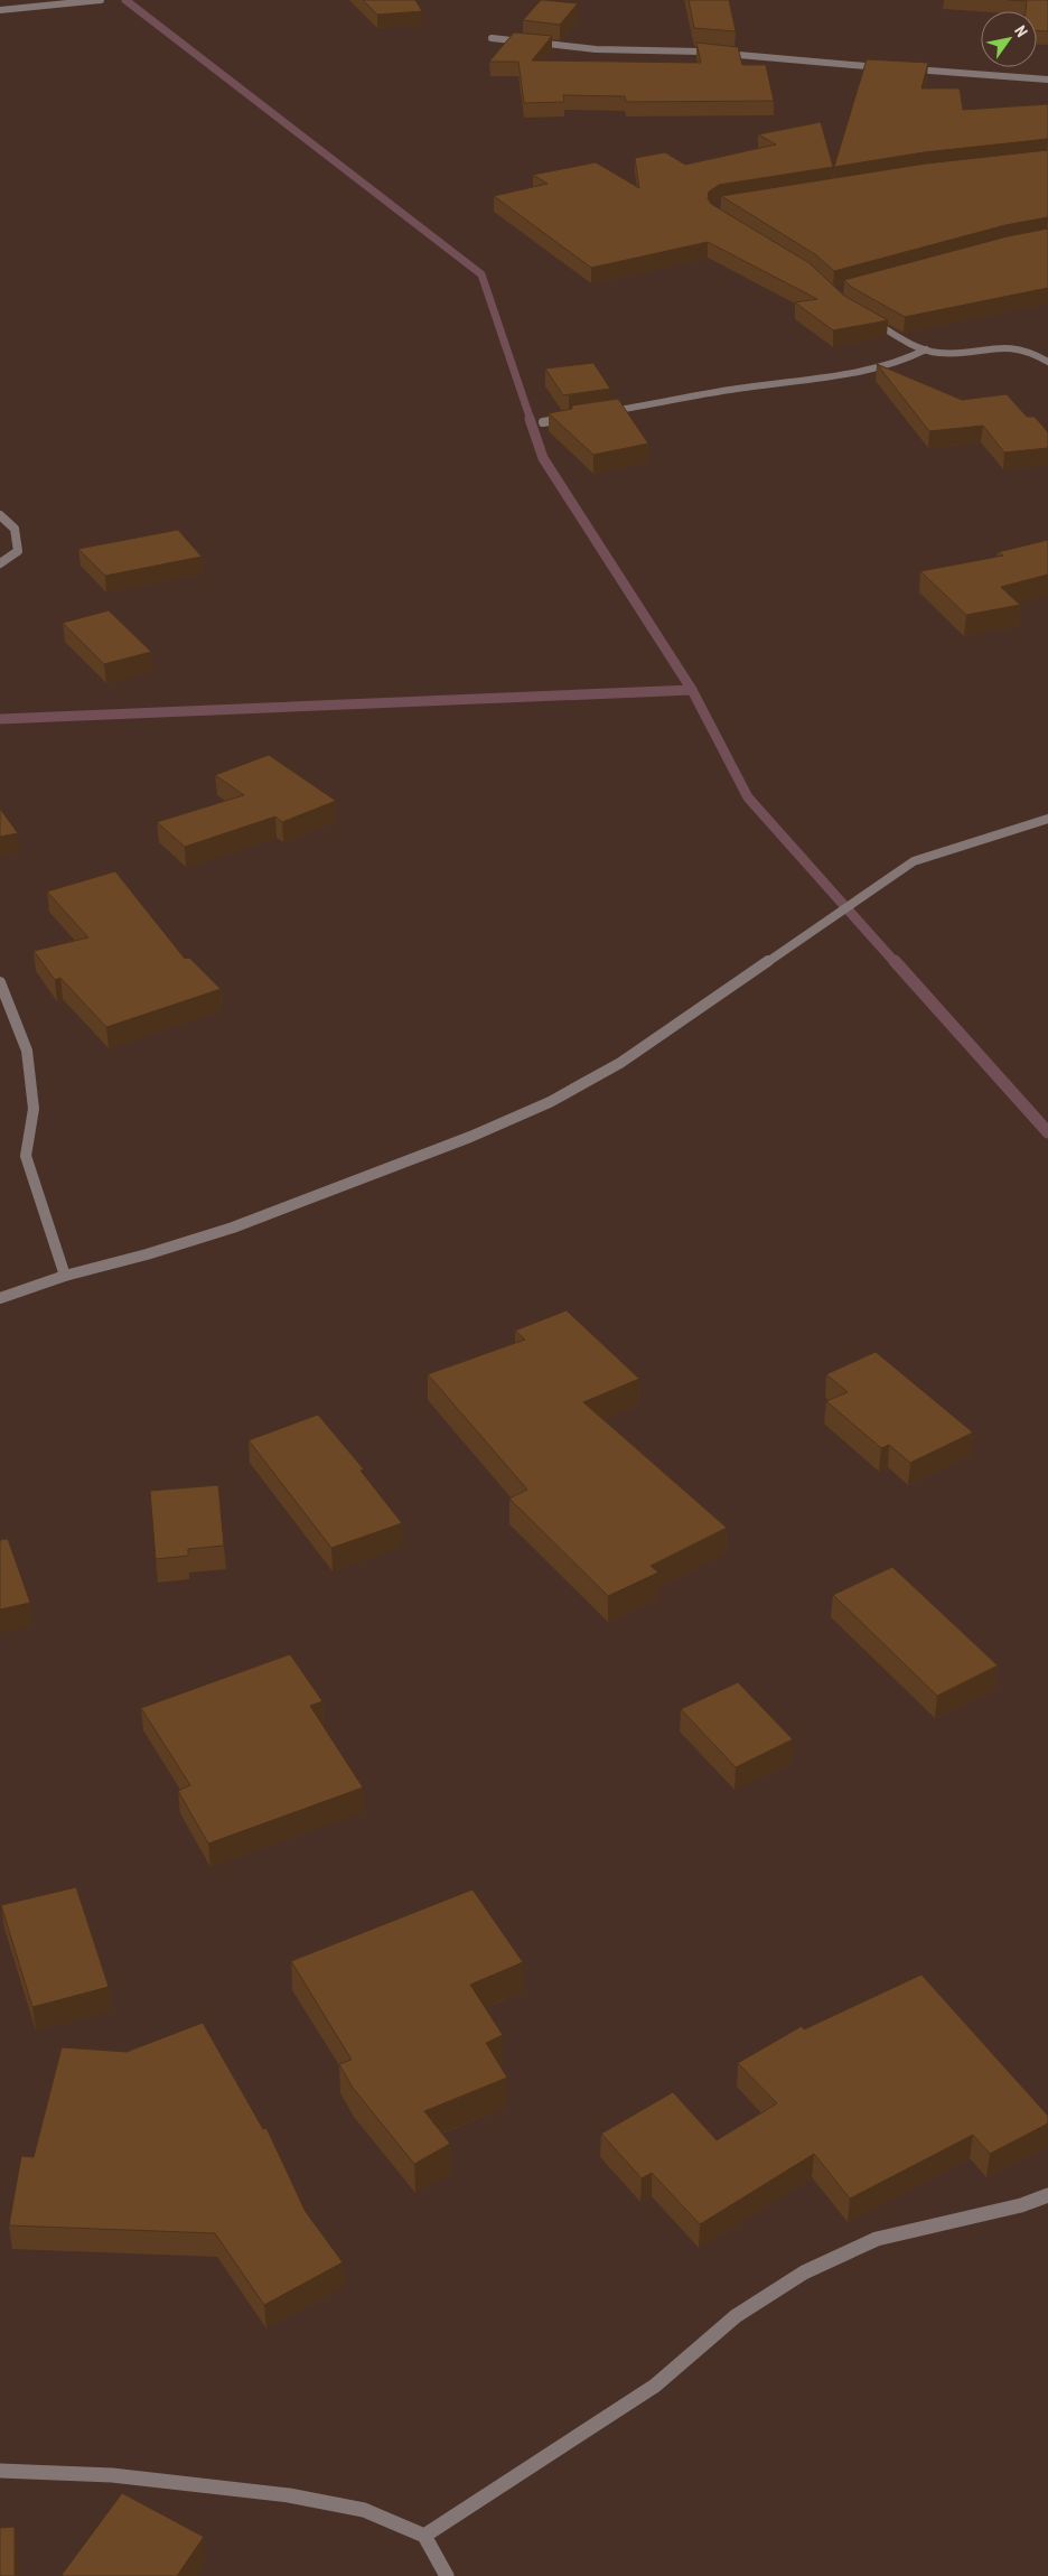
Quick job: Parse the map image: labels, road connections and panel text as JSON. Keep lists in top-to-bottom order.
{
  "north": "top right"
}
